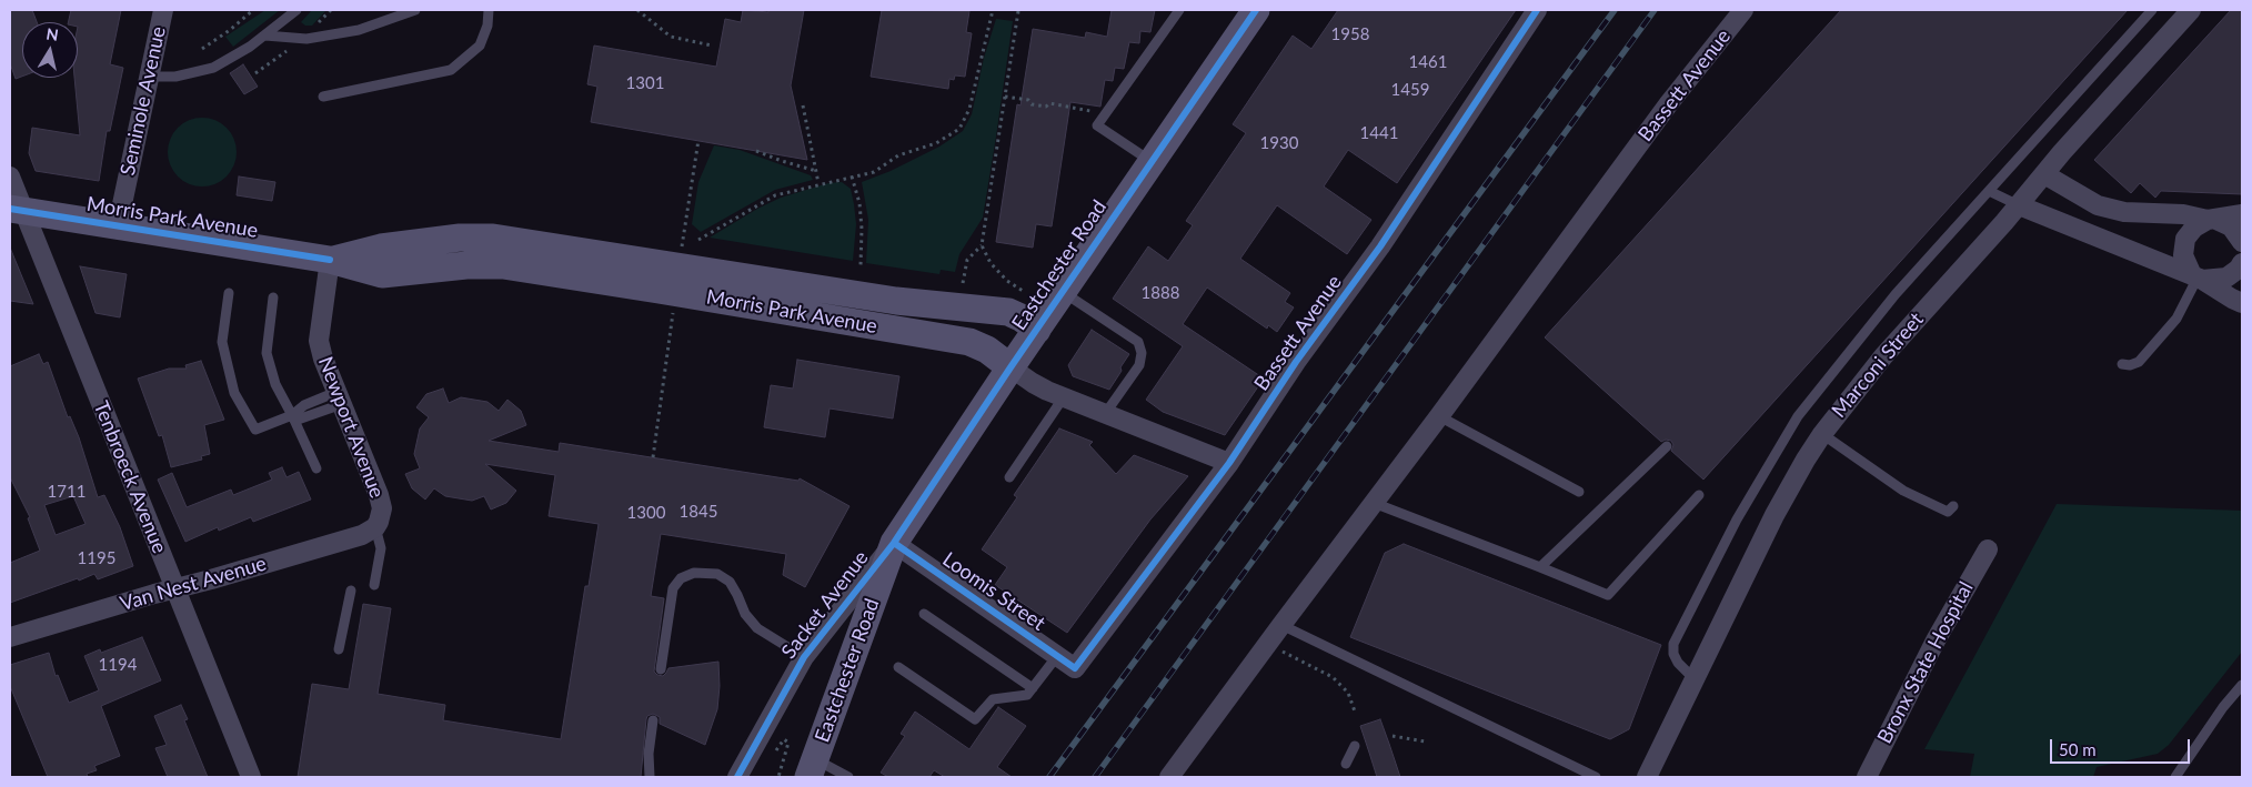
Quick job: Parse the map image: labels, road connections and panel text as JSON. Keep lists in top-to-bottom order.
{
  "streets": {
    "main road": ["Morris Park Avenue", "Eastchester Road"],
    "street": [
      "Bassett Avenue",
      "Seminole Avenue",
      "Marconi Street",
      "Newport Avenue",
      "Tenbroeck Avenue",
      "Van Nest Avenue",
      "Loomis Street",
      "Sacket Avenue",
      "Bronx State Hospital"
    ]
  },
  "crossings": [
    ["Bassett Avenue", "Morris Park Avenue"],
    ["Bassett Avenue", "Loomis Street"],
    ["Seminole Avenue", "Morris Park Avenue"],
    ["Morris Park Avenue", "Eastchester Road"],
    ["Morris Park Avenue", "Newport Avenue"],
    ["Morris Park Avenue", "Tenbroeck Avenue"],
    ["Eastchester Road", "Loomis Street"],
    ["Eastchester Road", "Sacket Avenue"],
    ["Newport Avenue", "Van Nest Avenue"],
    ["Tenbroeck Avenue", "Van Nest Avenue"],
    ["Loomis Street", "Sacket Avenue"]
  ],
  "house_numbers": [
    "1958",
    "1461",
    "1301",
    "1459",
    "1441",
    "1930",
    "1888",
    "1711",
    "1845",
    "1300",
    "1195",
    "1194"
  ],
  "scale_bar": "50 m",
  "north": "top"
}
